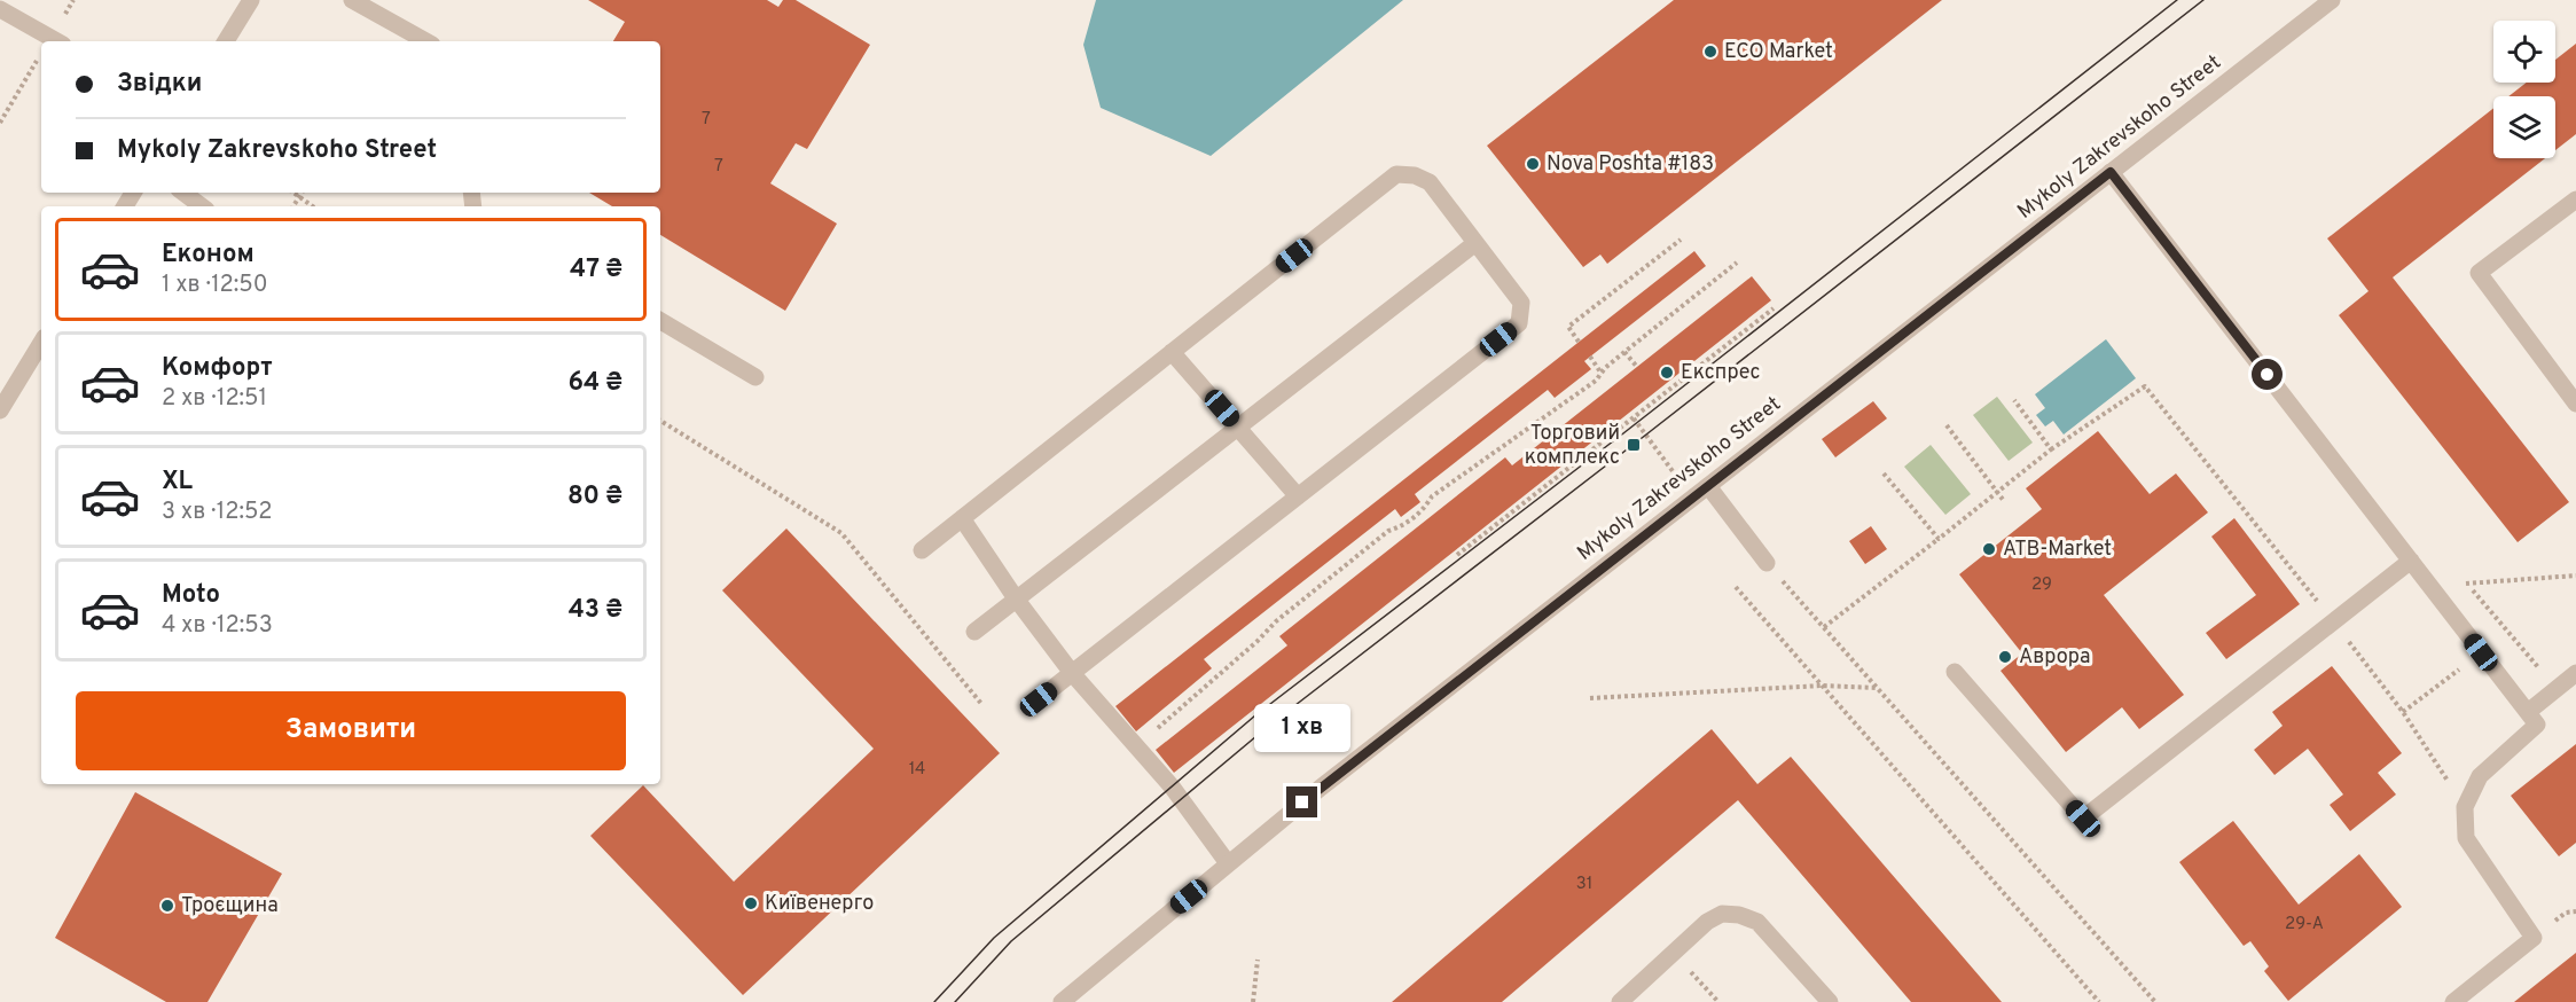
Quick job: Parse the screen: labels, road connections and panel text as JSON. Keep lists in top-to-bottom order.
{
  "streets": {
    "street": ["Mykoly Zakrevskoho Street"]
  },
  "places": {
    "other": [
      "ECO Market",
      "Nova Poshta #183",
      "Експрес",
      "ATB-Market",
      "Аврора",
      "Київенерго",
      "Троєщина"
    ],
    "transit": ["Торговий комплекс"]
  },
  "house_numbers": [
    "7",
    "7",
    "29",
    "14",
    "31",
    "29-А"
  ],
  "page": {
    "banner": ["Звідки", "Mykoly Zakrevskoho Street"],
    "list": [
      {
        "name": "Економ",
        "note": "1 хв · 12:50",
        "value": "47 ₴"
      },
      {
        "name": "Комфорт",
        "note": "2 хв · 12:51",
        "value": "64 ₴"
      },
      {
        "name": "XL",
        "note": "3 хв · 12:52",
        "value": "80 ₴"
      },
      {
        "name": "Moto",
        "note": "4 хв · 12:53",
        "value": "43 ₴"
      }
    ],
    "buttons": "Замовити",
    "bubble": "1 хв"
  }
}
